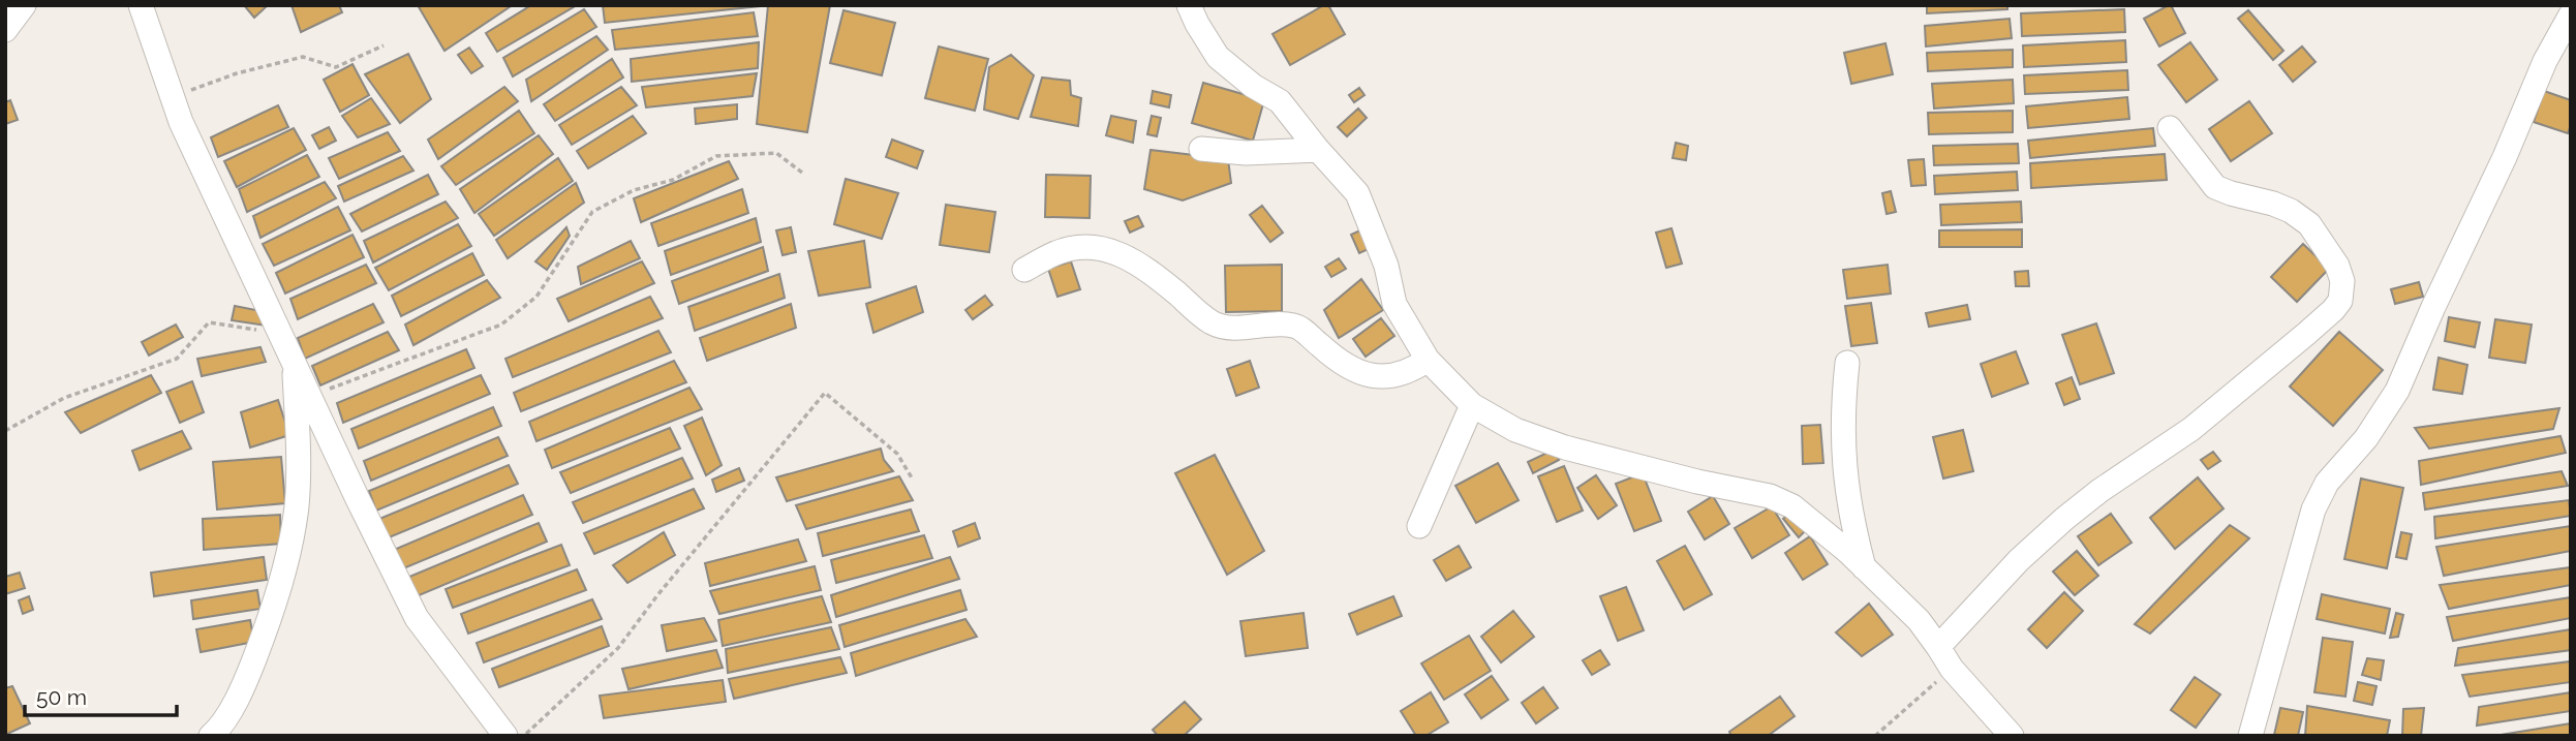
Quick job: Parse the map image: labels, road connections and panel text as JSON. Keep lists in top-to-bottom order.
{
  "scale_bar": "50 m"
}
